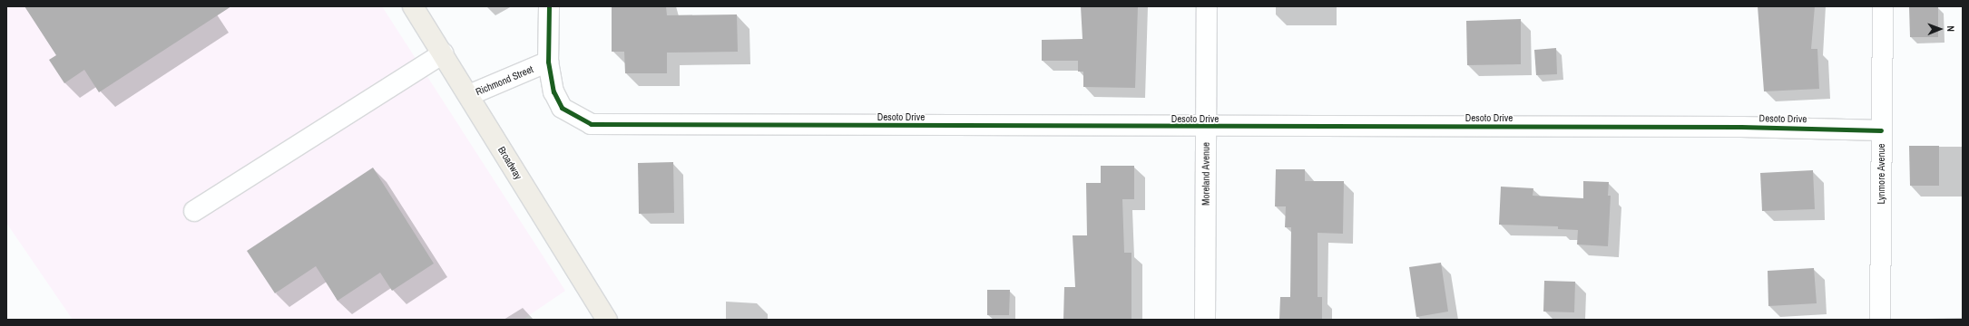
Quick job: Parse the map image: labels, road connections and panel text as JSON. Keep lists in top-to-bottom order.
{
  "streets": {
    "main road": ["Broadway"],
    "street": [
      "Richmond Street",
      "Desoto Drive",
      "Moreland Avenue",
      "Lynmore Avenue"
    ]
  },
  "crossings": [
    ["Richmond Street", "Desoto Drive"],
    ["Richmond Street", "Broadway"],
    ["Desoto Drive", "Moreland Avenue"],
    ["Desoto Drive", "Lynmore Avenue"]
  ],
  "north": "right"
}
